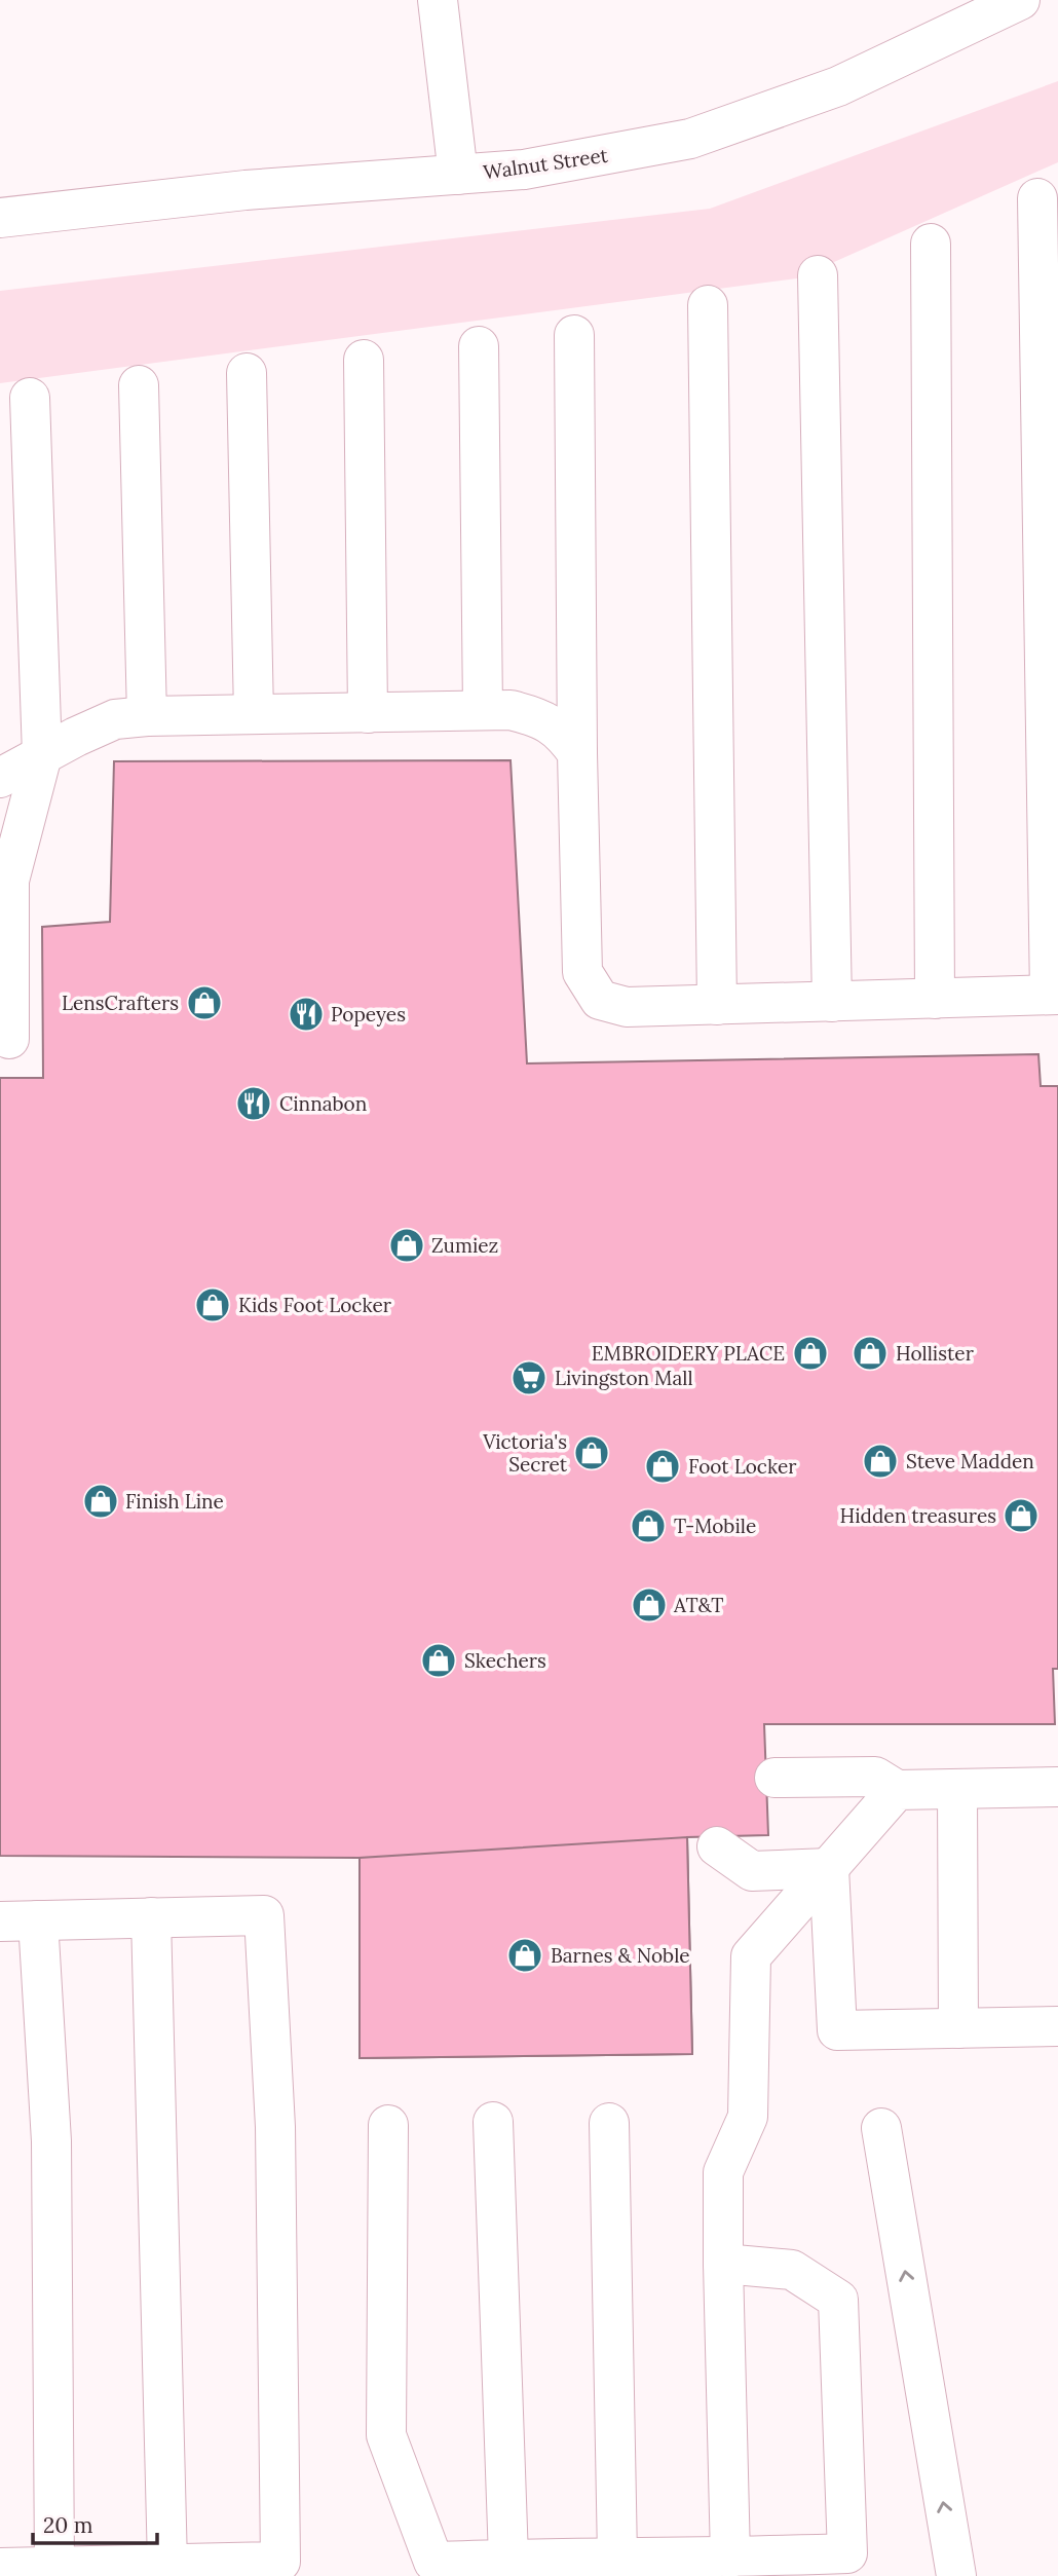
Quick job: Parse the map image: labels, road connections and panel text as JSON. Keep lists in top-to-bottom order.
{
  "streets": {
    "street": ["Walnut Street"]
  },
  "places": {
    "shop": [
      "LensCrafters",
      "Zumiez",
      "Kids Foot Locker",
      "EMBROIDERY PLACE",
      "Hollister",
      "Victoria's Secret",
      "Steve Madden",
      "Foot Locker",
      "Finish Line",
      "Hidden treasures",
      "T-Mobile",
      "AT&T",
      "Skechers",
      "Barnes & Noble"
    ],
    "restaurant": ["Popeyes", "Cinnabon"],
    "supermarket": ["Livingston Mall"]
  },
  "scale_bar": "20 m"
}
